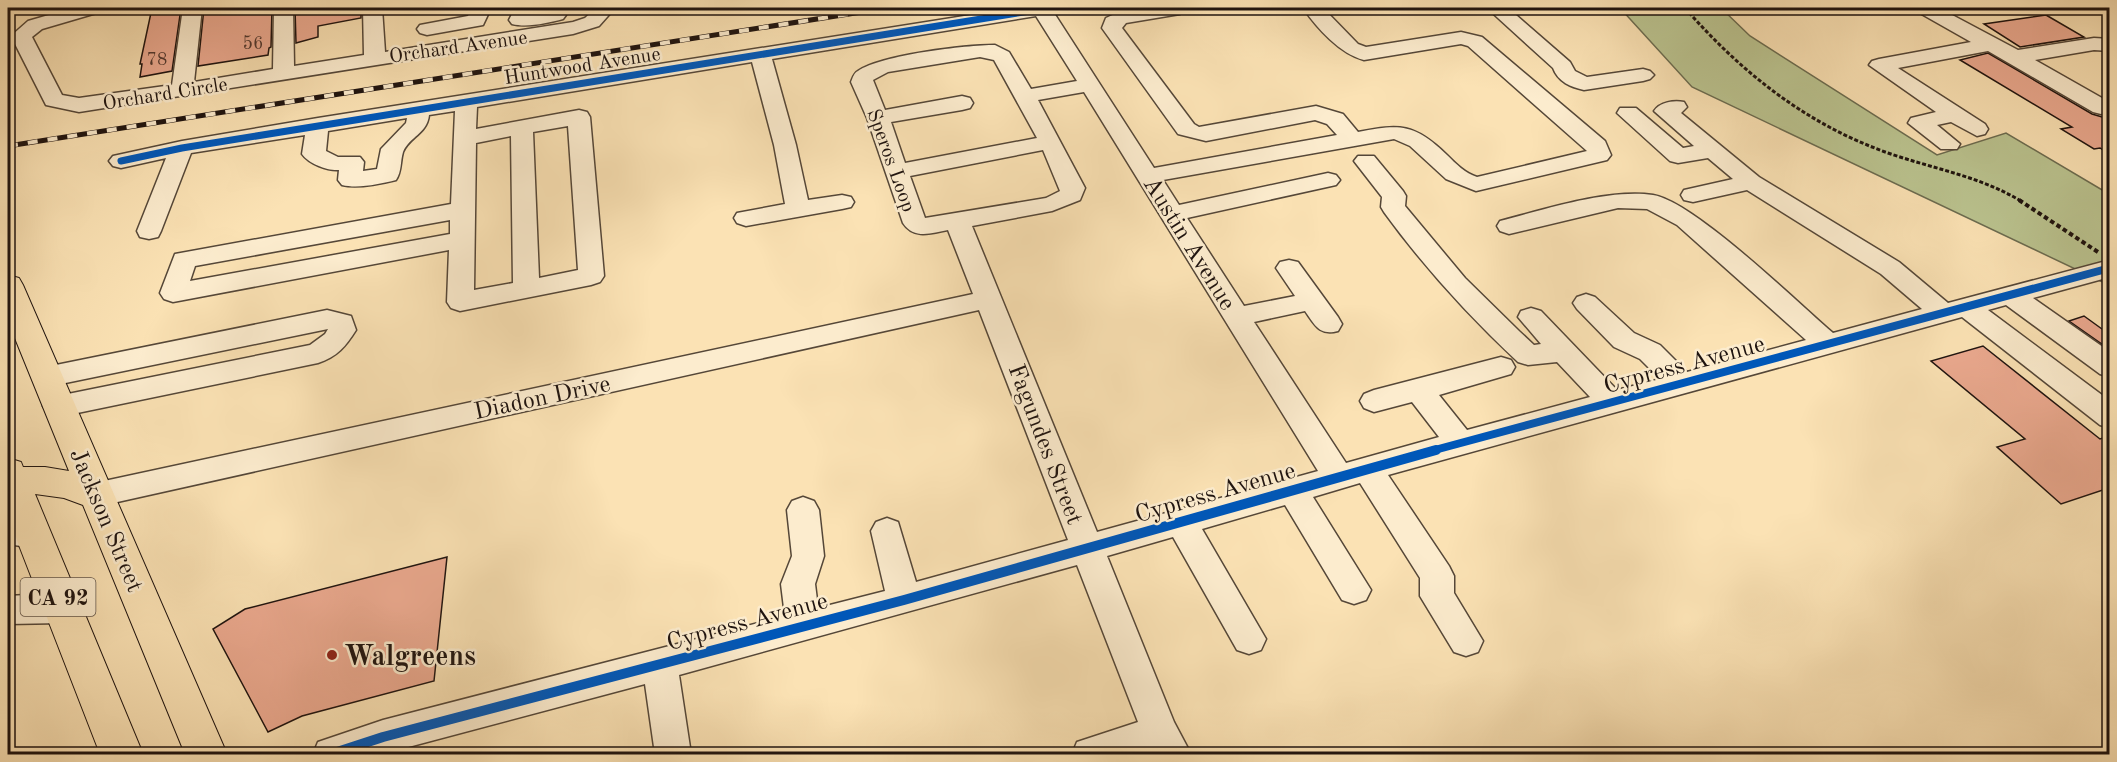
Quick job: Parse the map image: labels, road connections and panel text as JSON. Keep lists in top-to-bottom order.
{
  "streets": {
    "main road": ["Jackson Street", "CA 92"],
    "street": [
      "Orchard Avenue",
      "Huntwood Avenue",
      "Orchard Circle",
      "Speros Loop",
      "Austin Avenue",
      "Cypress Avenue",
      "Diadon Drive",
      "Fagundes Street"
    ]
  },
  "crossings": [
    ["Orchard Avenue", "Orchard Circle"],
    ["Huntwood Avenue", "Austin Avenue"],
    ["Speros Loop", "Fagundes Street"],
    ["Austin Avenue", "Cypress Avenue"],
    ["Cypress Avenue", "Fagundes Street"],
    ["Diadon Drive", "Fagundes Street"],
    ["Diadon Drive", "Jackson Street"]
  ],
  "places": ["Walgreens"],
  "house_numbers": ["56", "78"]
}
